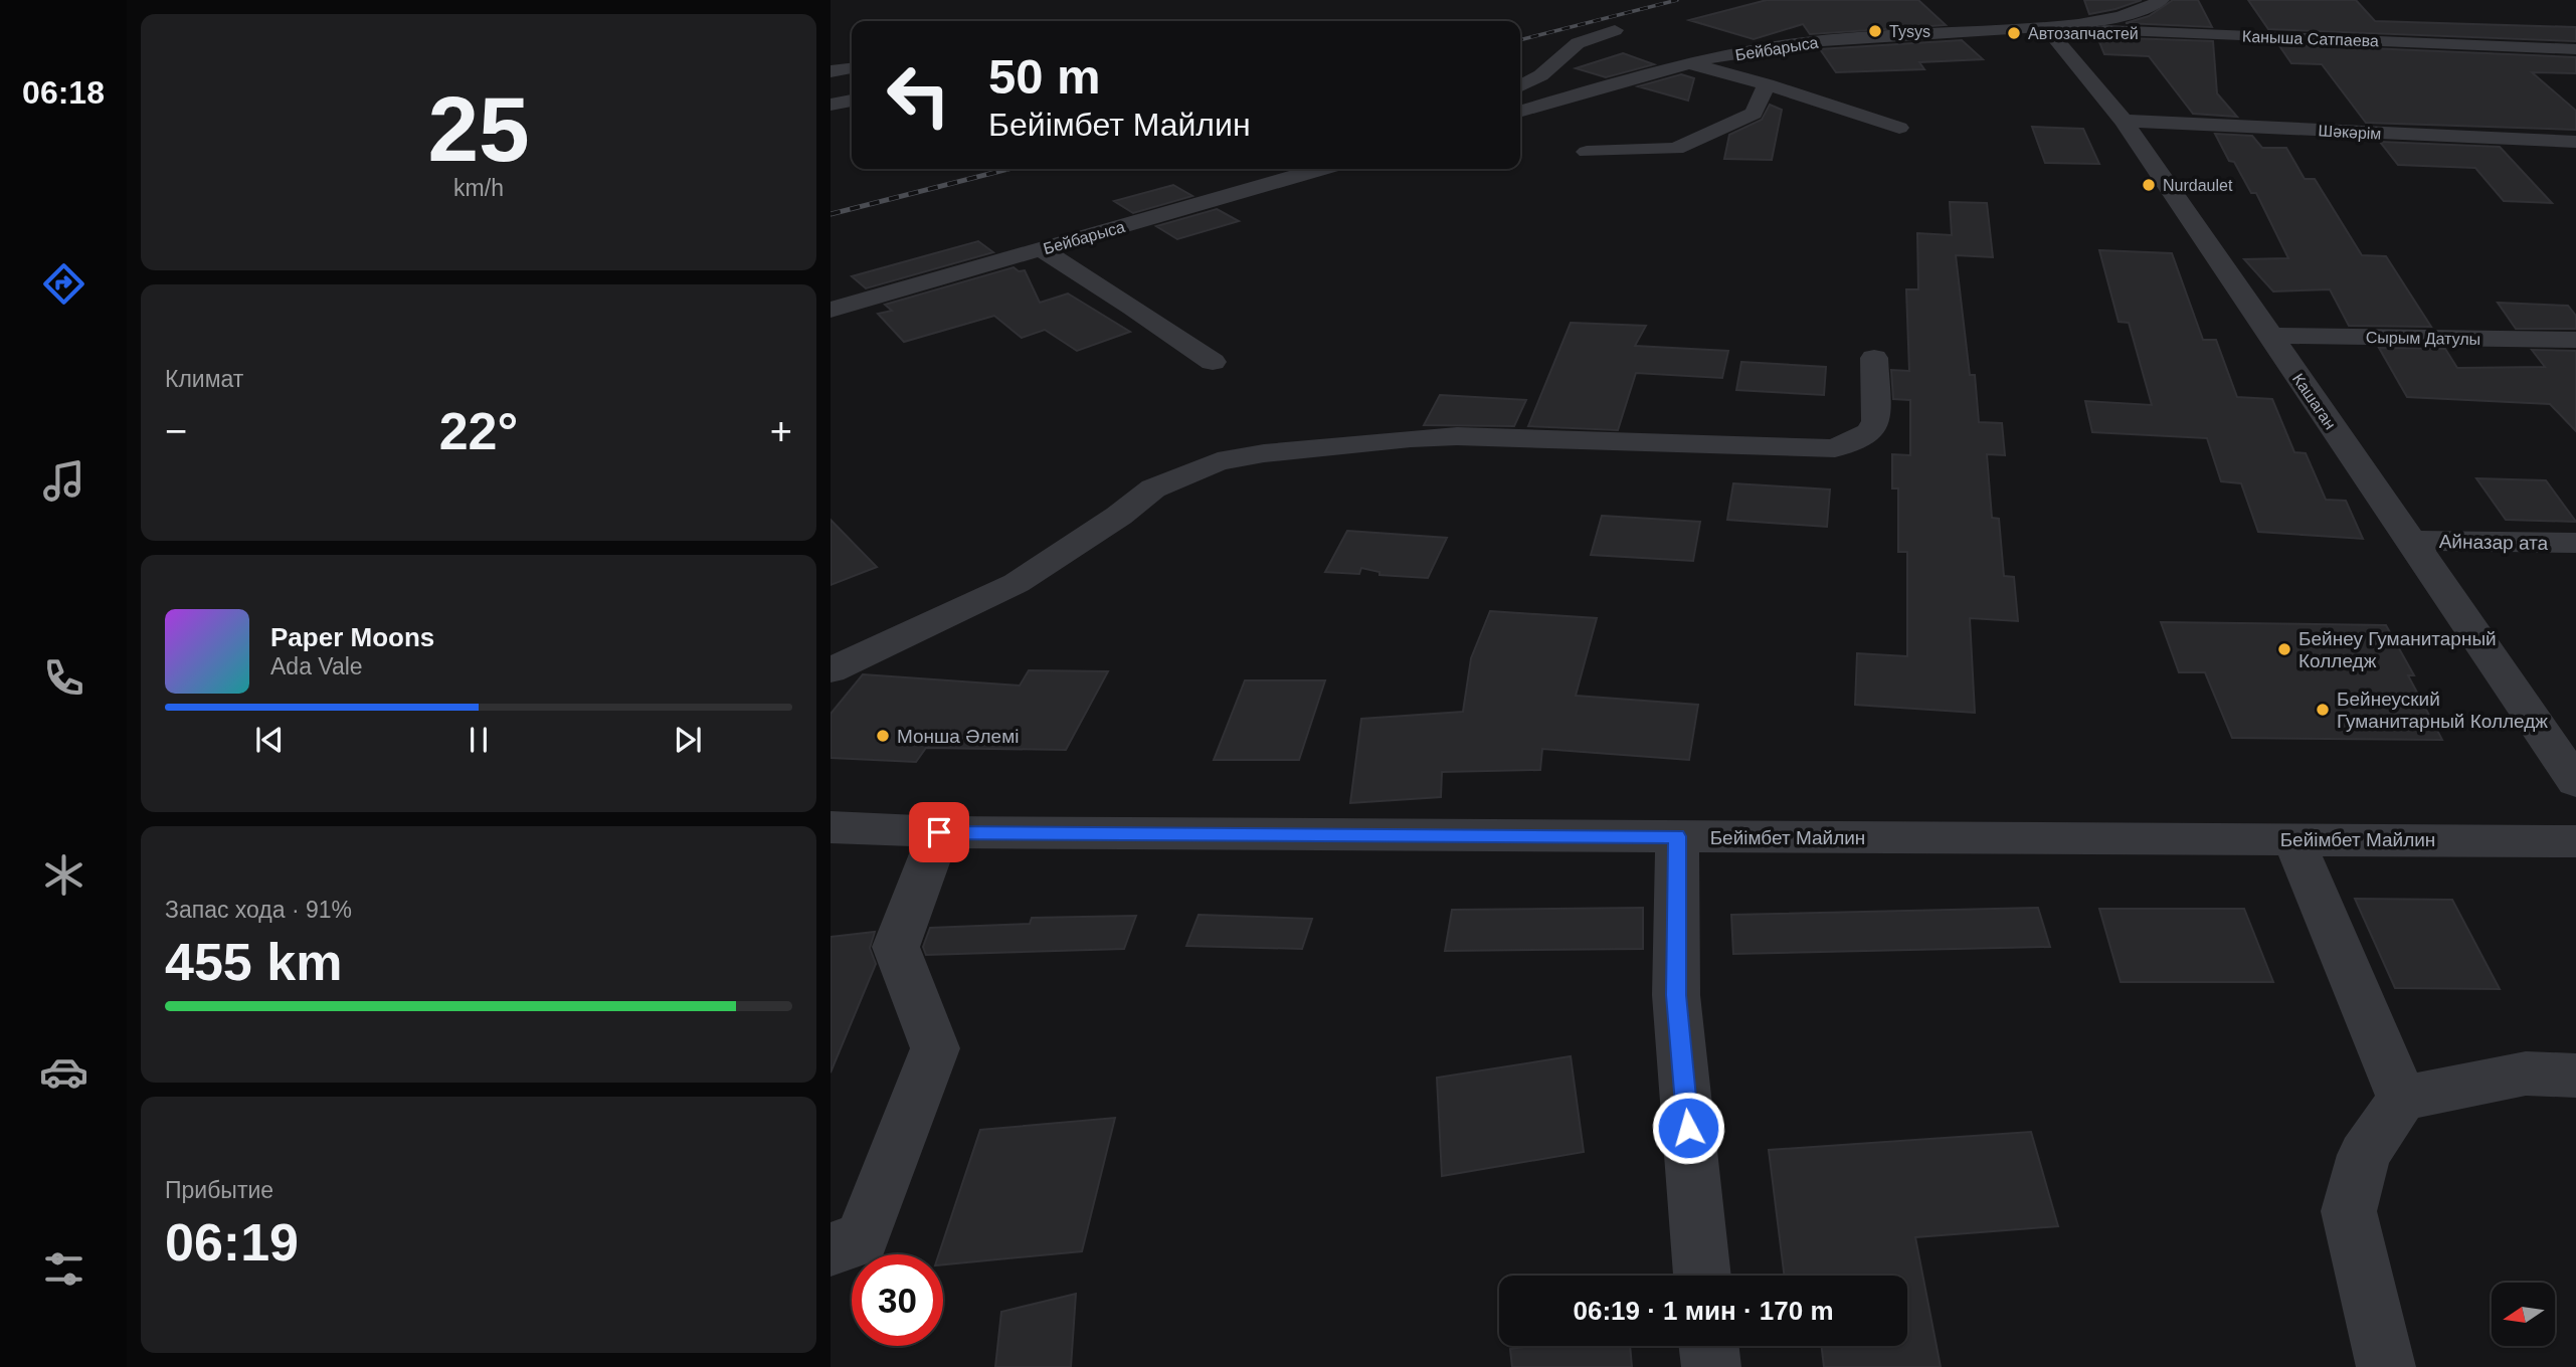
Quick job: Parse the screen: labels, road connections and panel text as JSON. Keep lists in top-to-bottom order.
{
  "streets": {
    "street": [
      "Каныша Сатпаева",
      "Бейбарыса",
      "Шәкәрім",
      "Сырым Датулы",
      "Кашаган",
      "Айназар ата",
      "Бейімбет Майлин"
    ]
  },
  "crossings": [
    ["Каныша Сатпаева", "Бейбарыса"],
    ["Каныша Сатпаева", "Кашаган"],
    ["Бейбарыса", "Кашаган"],
    ["Шәкәрім", "Кашаган"],
    ["Сырым Датулы", "Кашаган"],
    ["Кашаган", "Айназар ата"]
  ],
  "places": [
    "Tysys",
    "Автозапчастей",
    "Nurdaulet",
    "Бейнеу Гуманитарный Колледж",
    "Бейнеуский Гуманитарный Колледж",
    "Монша Әлемі"
  ],
  "north": "left",
  "page": {
    "tabs": "06:18",
    "tile": [
      ["25", "km/h"],
      "Климат",
      ["Запас хода · 91%", "455 km"],
      ["Прибытие", "06:19"]
    ],
    "turn": ["50 m", "Бейімбет Майлин"],
    "heat": ["−", "22°", "+"],
    "song": ["Paper Moons", "Ada Vale"],
    "limit": "30",
    "trip": "06:19 · 1 мин · 170 m"
  }
}
